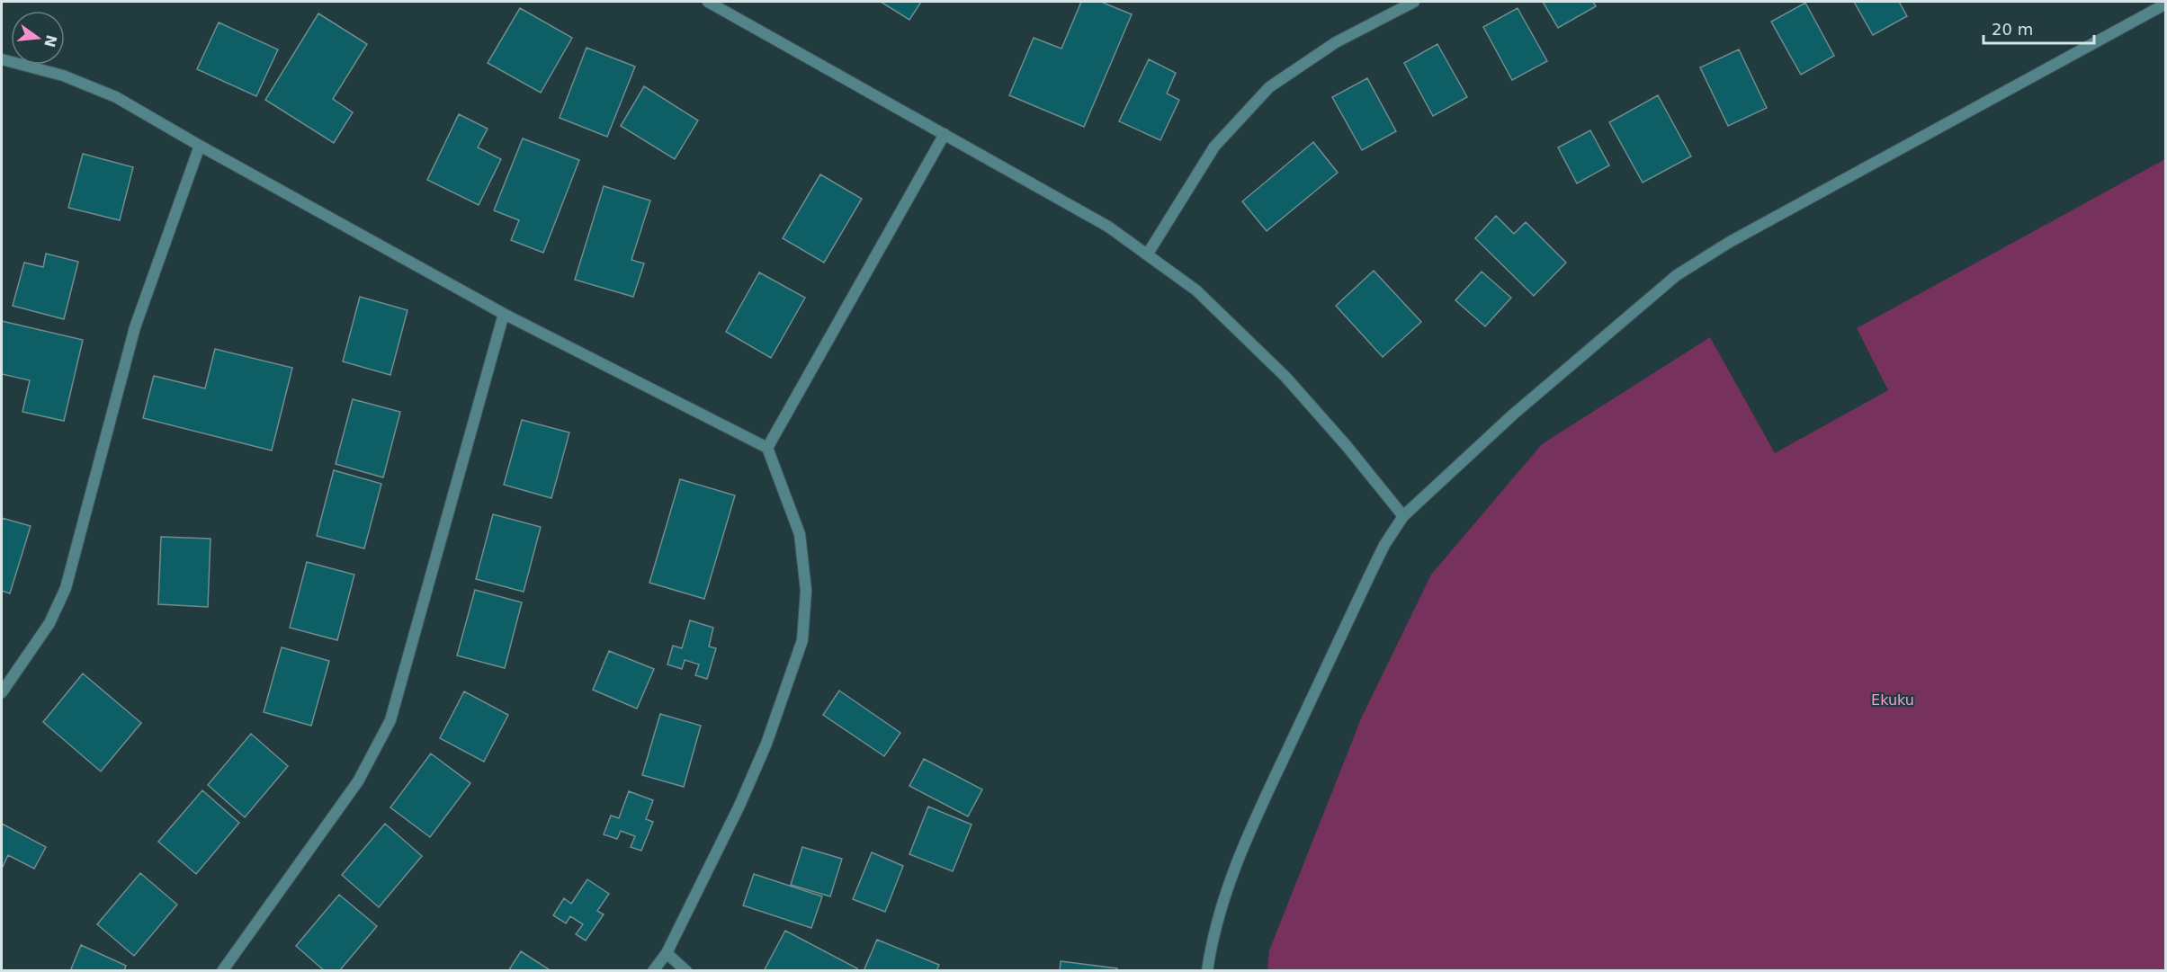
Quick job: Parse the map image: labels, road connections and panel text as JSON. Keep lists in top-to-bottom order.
{
  "parks": ["Ekuku"],
  "scale_bar": "20 m",
  "north": "right"
}
